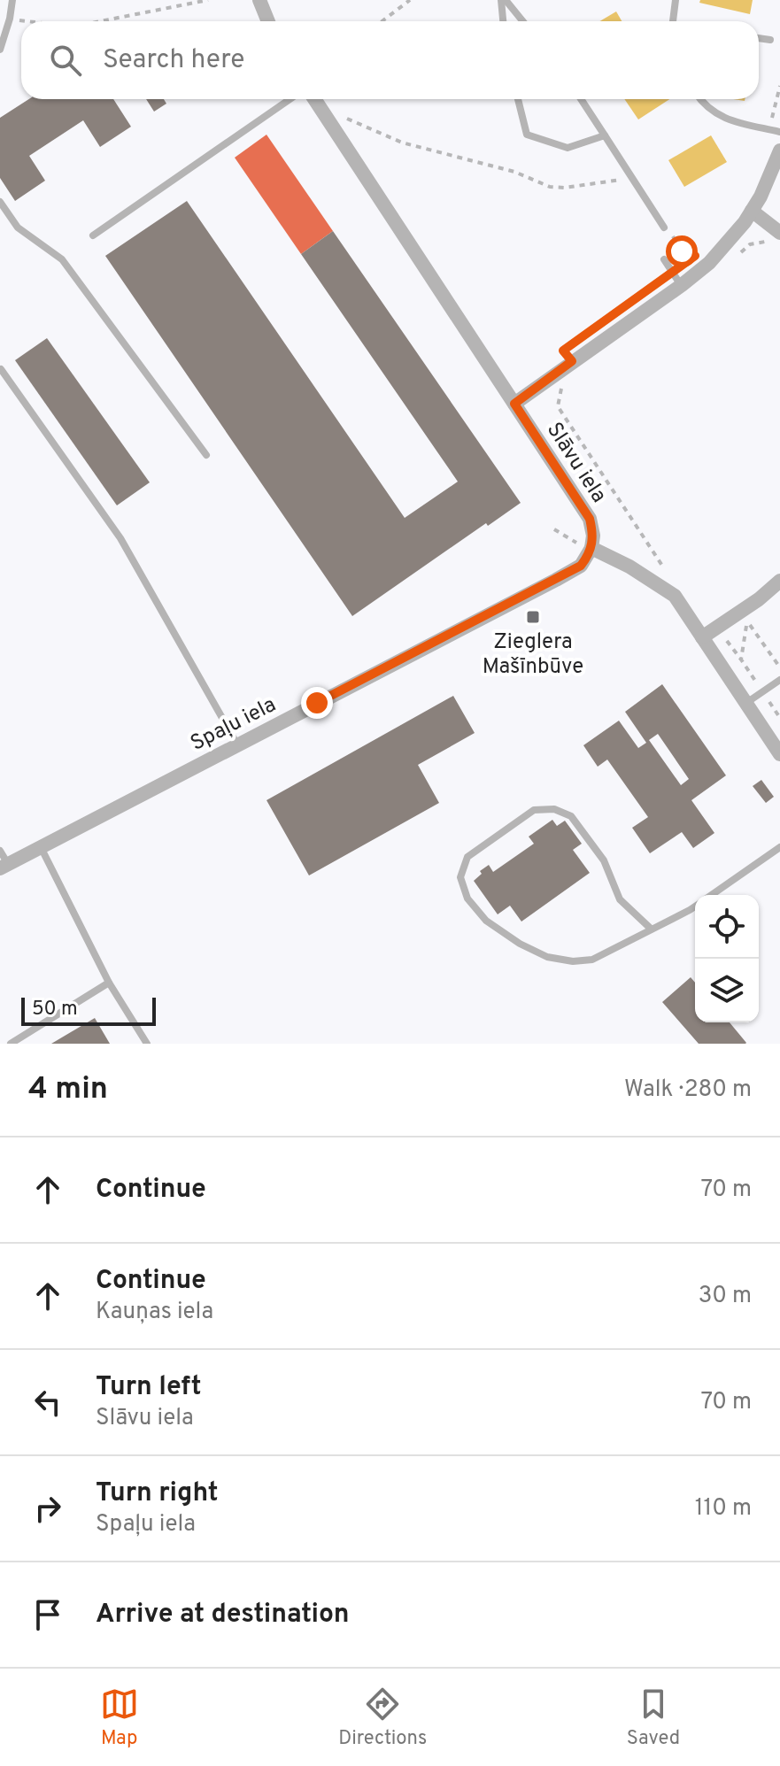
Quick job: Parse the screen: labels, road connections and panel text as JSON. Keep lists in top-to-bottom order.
{
  "streets": {
    "street": ["Slāvu iela", "Spaļu iela"]
  },
  "crossings": [
    ["Slāvu iela", "Spaļu iela"]
  ],
  "places": {
    "transit": ["Zieglera Mašīnbūve"]
  },
  "scale_bar": "50 m",
  "page": {
    "search": "Search here",
    "scale": "50 m",
    "heading": ["4 min", "Walk · 280 m"],
    "list": [
      ["Continue", "70 m"],
      ["Continue", "Kauņas iela", "30 m"],
      ["Turn left", "Slāvu iela", "70 m"],
      ["Turn right", "Spaļu iela", "110 m"],
      "Arrive at destination"
    ],
    "nav": ["Map", "Directions", "Saved"]
  }
}
